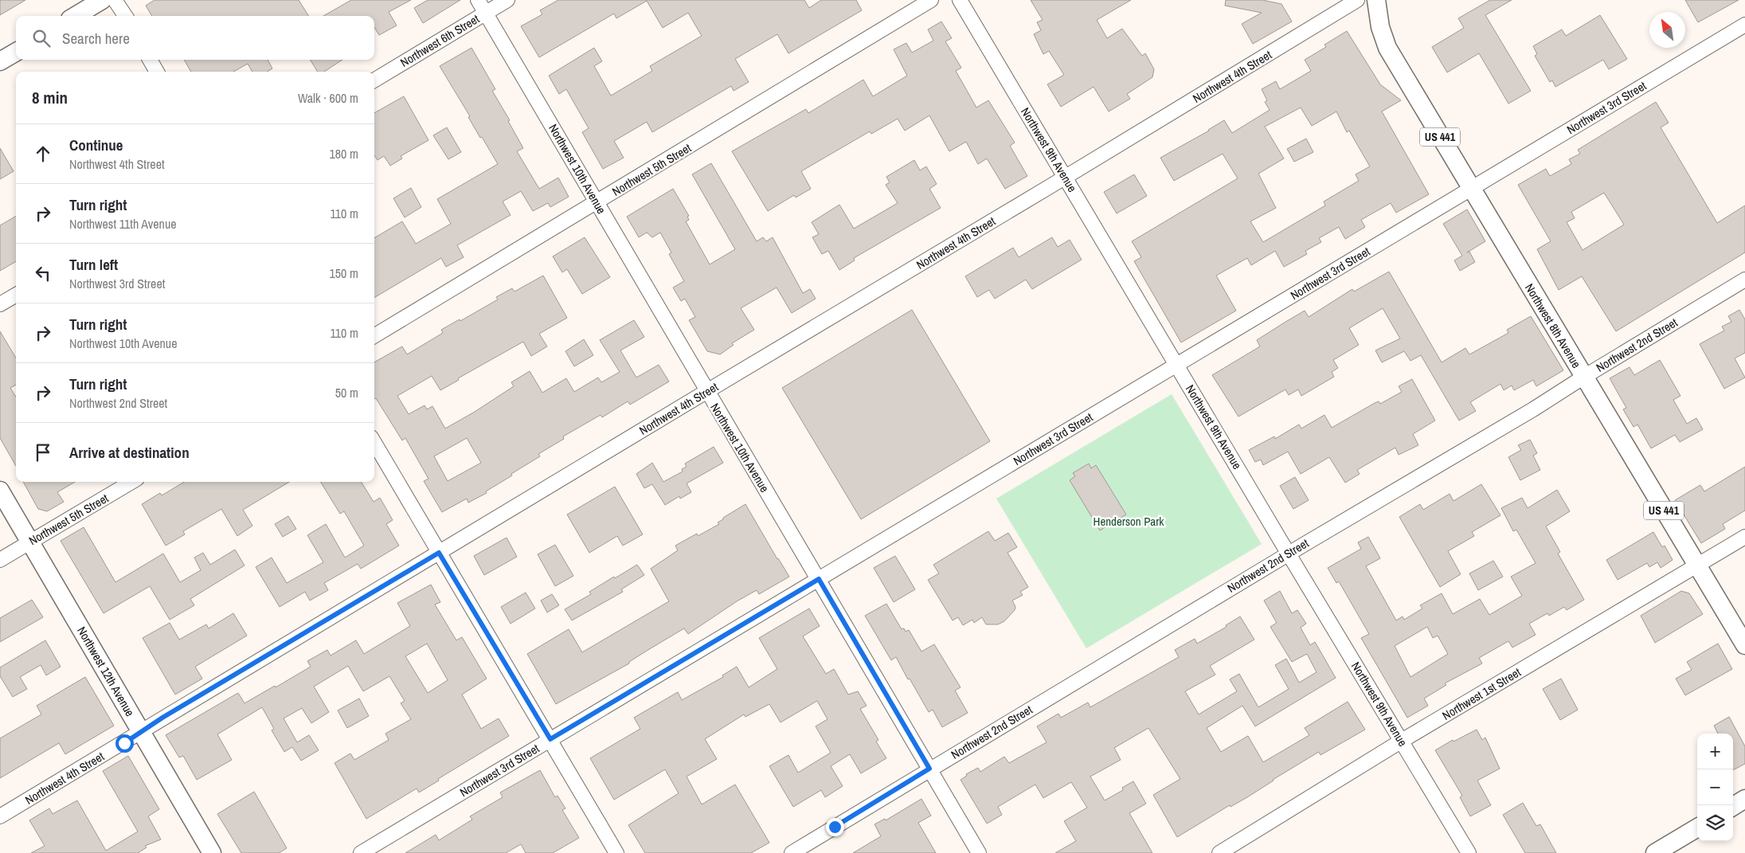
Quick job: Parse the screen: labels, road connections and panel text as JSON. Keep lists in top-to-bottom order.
{
  "streets": {
    "main road": ["US 441", "Northwest 8th Avenue", "Northwest 12th Avenue"],
    "street": [
      "Northwest 6th Street",
      "Northwest 4th Street",
      "Northwest 3rd Street",
      "Northwest 9th Avenue",
      "Northwest 10th Avenue",
      "Northwest 5th Street",
      "Northwest 2nd Street",
      "Northwest 1st Street"
    ]
  },
  "crossings": [
    ["Northwest 6th Street", "Northwest 10th Avenue"],
    ["Northwest 4th Street", "Northwest 9th Avenue"],
    ["Northwest 4th Street", "Northwest 10th Avenue"],
    ["Northwest 4th Street", "Northwest 12th Avenue"],
    ["Northwest 3rd Street", "Northwest 9th Avenue"],
    ["Northwest 3rd Street", "Northwest 10th Avenue"],
    ["Northwest 3rd Street", "Northwest 8th Avenue"],
    ["Northwest 9th Avenue", "Northwest 2nd Street"],
    ["Northwest 9th Avenue", "Northwest 1st Street"],
    ["Northwest 10th Avenue", "Northwest 5th Street"],
    ["Northwest 10th Avenue", "Northwest 2nd Street"],
    ["Northwest 5th Street", "Northwest 12th Avenue"],
    ["Northwest 8th Avenue", "Northwest 2nd Street"],
    ["Northwest 8th Avenue", "Northwest 1st Street"]
  ],
  "parks": ["Henderson Park"],
  "north": "top left",
  "page": {
    "search": "Search here",
    "heading": ["8 min", "Walk · 600 m"],
    "list": [
      ["Continue", "Northwest 4th Street", "180 m"],
      ["Turn right", "Northwest 11th Avenue", "110 m"],
      ["Turn left", "Northwest 3rd Street", "150 m"],
      ["Turn right", "Northwest 10th Avenue", "110 m"],
      ["Turn right", "Northwest 2nd Street", "50 m"],
      "Arrive at destination"
    ],
    "map_buttons": ["+", "−"]
  }
}
